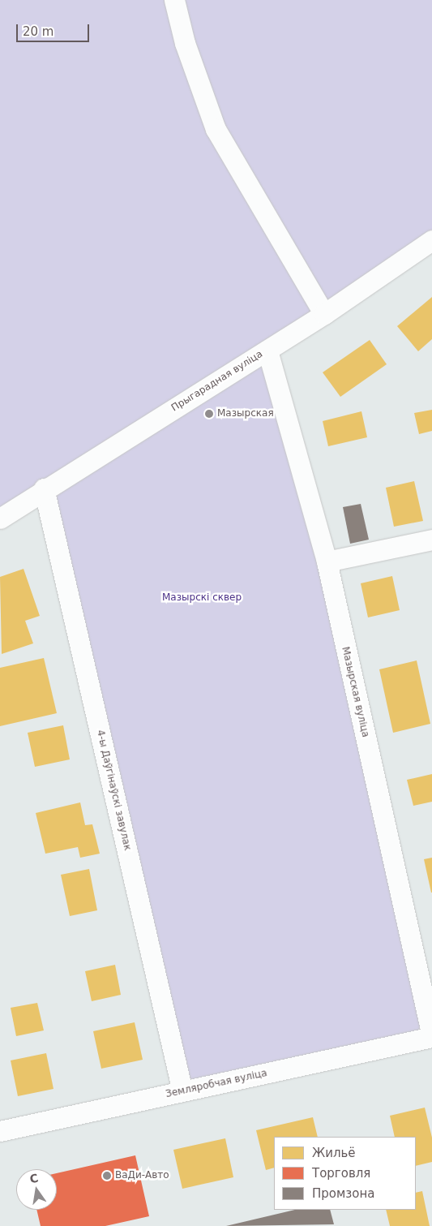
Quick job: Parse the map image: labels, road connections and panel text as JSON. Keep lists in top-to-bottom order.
{
  "streets": {
    "street": [
      "Прыгарадная вуліца",
      "Мазырская вуліца",
      "4-ы Даўгінаўскі завулак",
      "Земляробчая вуліца"
    ]
  },
  "crossings": [
    ["Прыгарадная вуліца", "Мазырская вуліца"],
    ["Прыгарадная вуліца", "4-ы Даўгінаўскі завулак"],
    ["Мазырская вуліца", "Земляробчая вуліца"],
    ["4-ы Даўгінаўскі завулак", "Земляробчая вуліца"]
  ],
  "parks": ["Мазырскі сквер"],
  "places": ["Мазырская", "ВаДи-Авто"],
  "legend": ["Жильё", "Торговля", "Промзона"],
  "scale_bar": "20 m",
  "north": "top"
}
